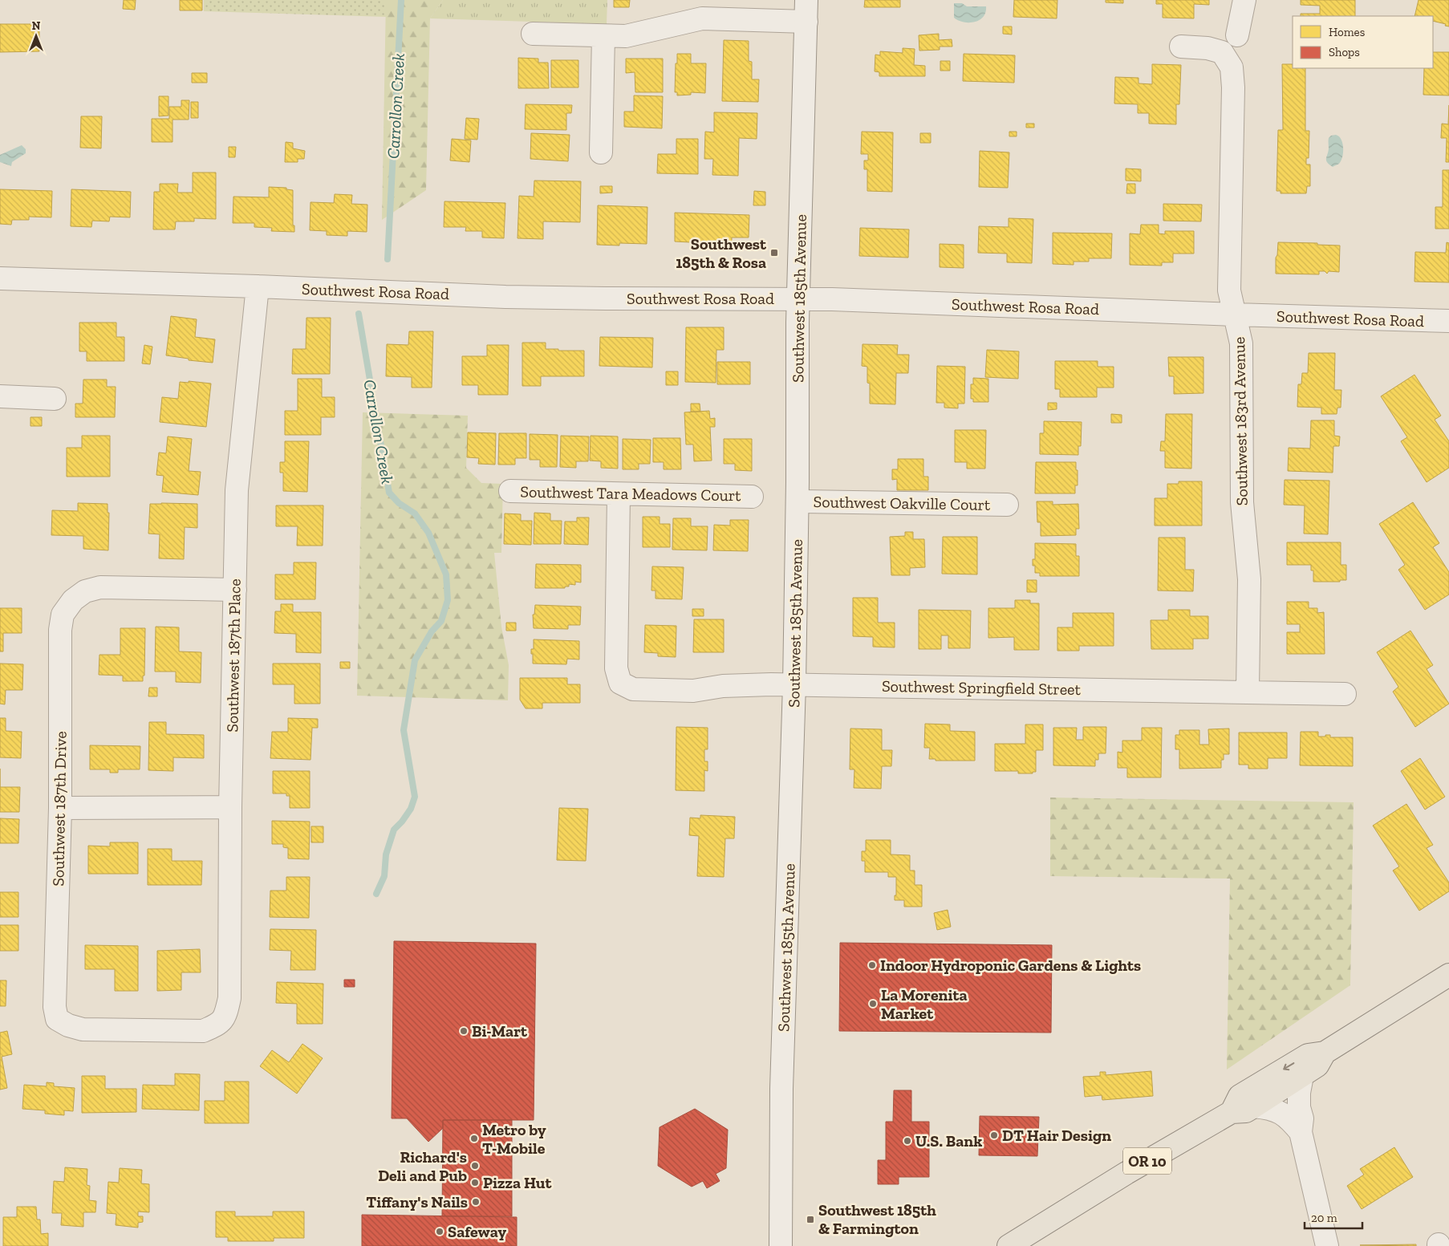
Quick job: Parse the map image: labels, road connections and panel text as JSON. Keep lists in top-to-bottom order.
{
  "streets": {
    "main road": ["OR 10"],
    "street": [
      "Southwest Rosa Road",
      "Southwest 185th Avenue",
      "Southwest 183rd Avenue",
      "Southwest Tara Meadows Court",
      "Southwest Oakville Court",
      "Southwest 187th Place",
      "Southwest Springfield Street",
      "Southwest 187th Drive"
    ]
  },
  "crossings": [
    ["Southwest Rosa Road", "Southwest 185th Avenue"],
    ["Southwest Rosa Road", "Southwest 183rd Avenue"],
    ["Southwest Rosa Road", "Southwest 187th Place"],
    ["Southwest 185th Avenue", "Southwest Oakville Court"],
    ["Southwest 185th Avenue", "Southwest Springfield Street"],
    ["Southwest 183rd Avenue", "Southwest Springfield Street"],
    ["Southwest Tara Meadows Court", "Southwest Springfield Street"],
    ["Southwest 187th Place", "Southwest 187th Drive"]
  ],
  "water": ["Carrollon Creek"],
  "places": {
    "transit": ["Southwest 185th & Rosa", "Southwest 185th & Farmington"],
    "other": [
      "Indoor Hydroponic Gardens & Lights",
      "La Morenita Market",
      "Bi-Mart",
      "DT Hair Design",
      "Metro by T-Mobile",
      "U.S. Bank",
      "Richard's Deli and Pub",
      "Pizza Hut",
      "Tiffany's Nails",
      "Safeway"
    ]
  },
  "legend": ["Homes", "Shops"],
  "scale_bar": "20 m",
  "north": "top"
}
